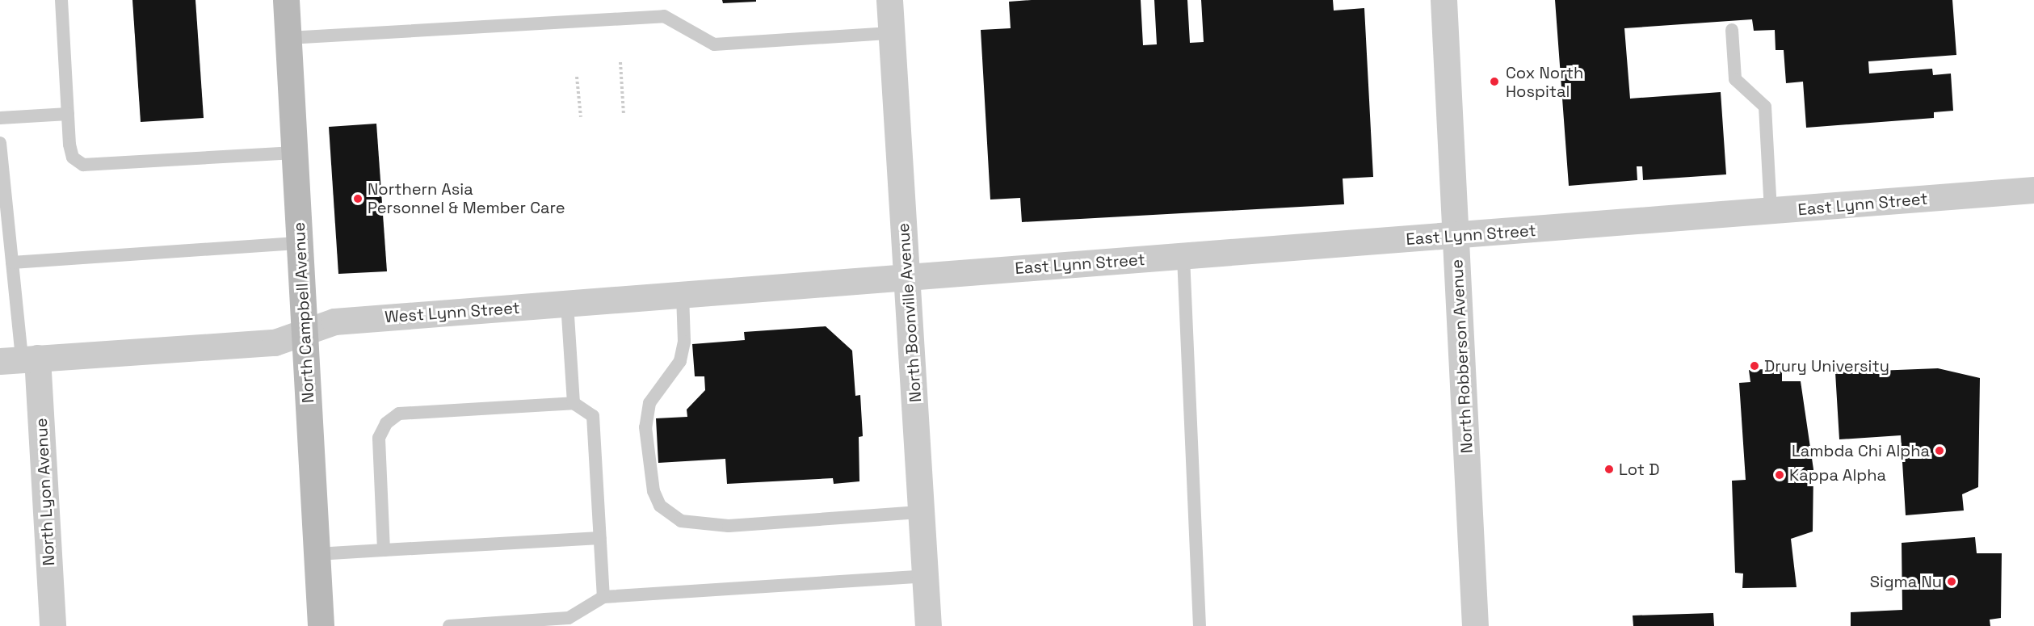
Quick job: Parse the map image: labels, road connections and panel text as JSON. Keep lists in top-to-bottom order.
{
  "streets": {
    "main road": ["North Campbell Avenue"],
    "street": [
      "East Lynn Street",
      "West Lynn Street",
      "North Boonville Avenue",
      "North Robberson Avenue",
      "North Lyon Avenue"
    ]
  },
  "crossings": [
    ["East Lynn Street", "West Lynn Street"],
    ["East Lynn Street", "North Boonville Avenue"],
    ["East Lynn Street", "North Robberson Avenue"],
    ["North Campbell Avenue", "West Lynn Street"],
    ["West Lynn Street", "North Boonville Avenue"],
    ["West Lynn Street", "North Lyon Avenue"]
  ],
  "places": [
    "Cox North Hospital",
    "Northern Asia Personnel & Member Care",
    "Drury University",
    "Lambda Chi Alpha",
    "Lot D",
    "Kappa Alpha",
    "Sigma Nu"
  ]
}
